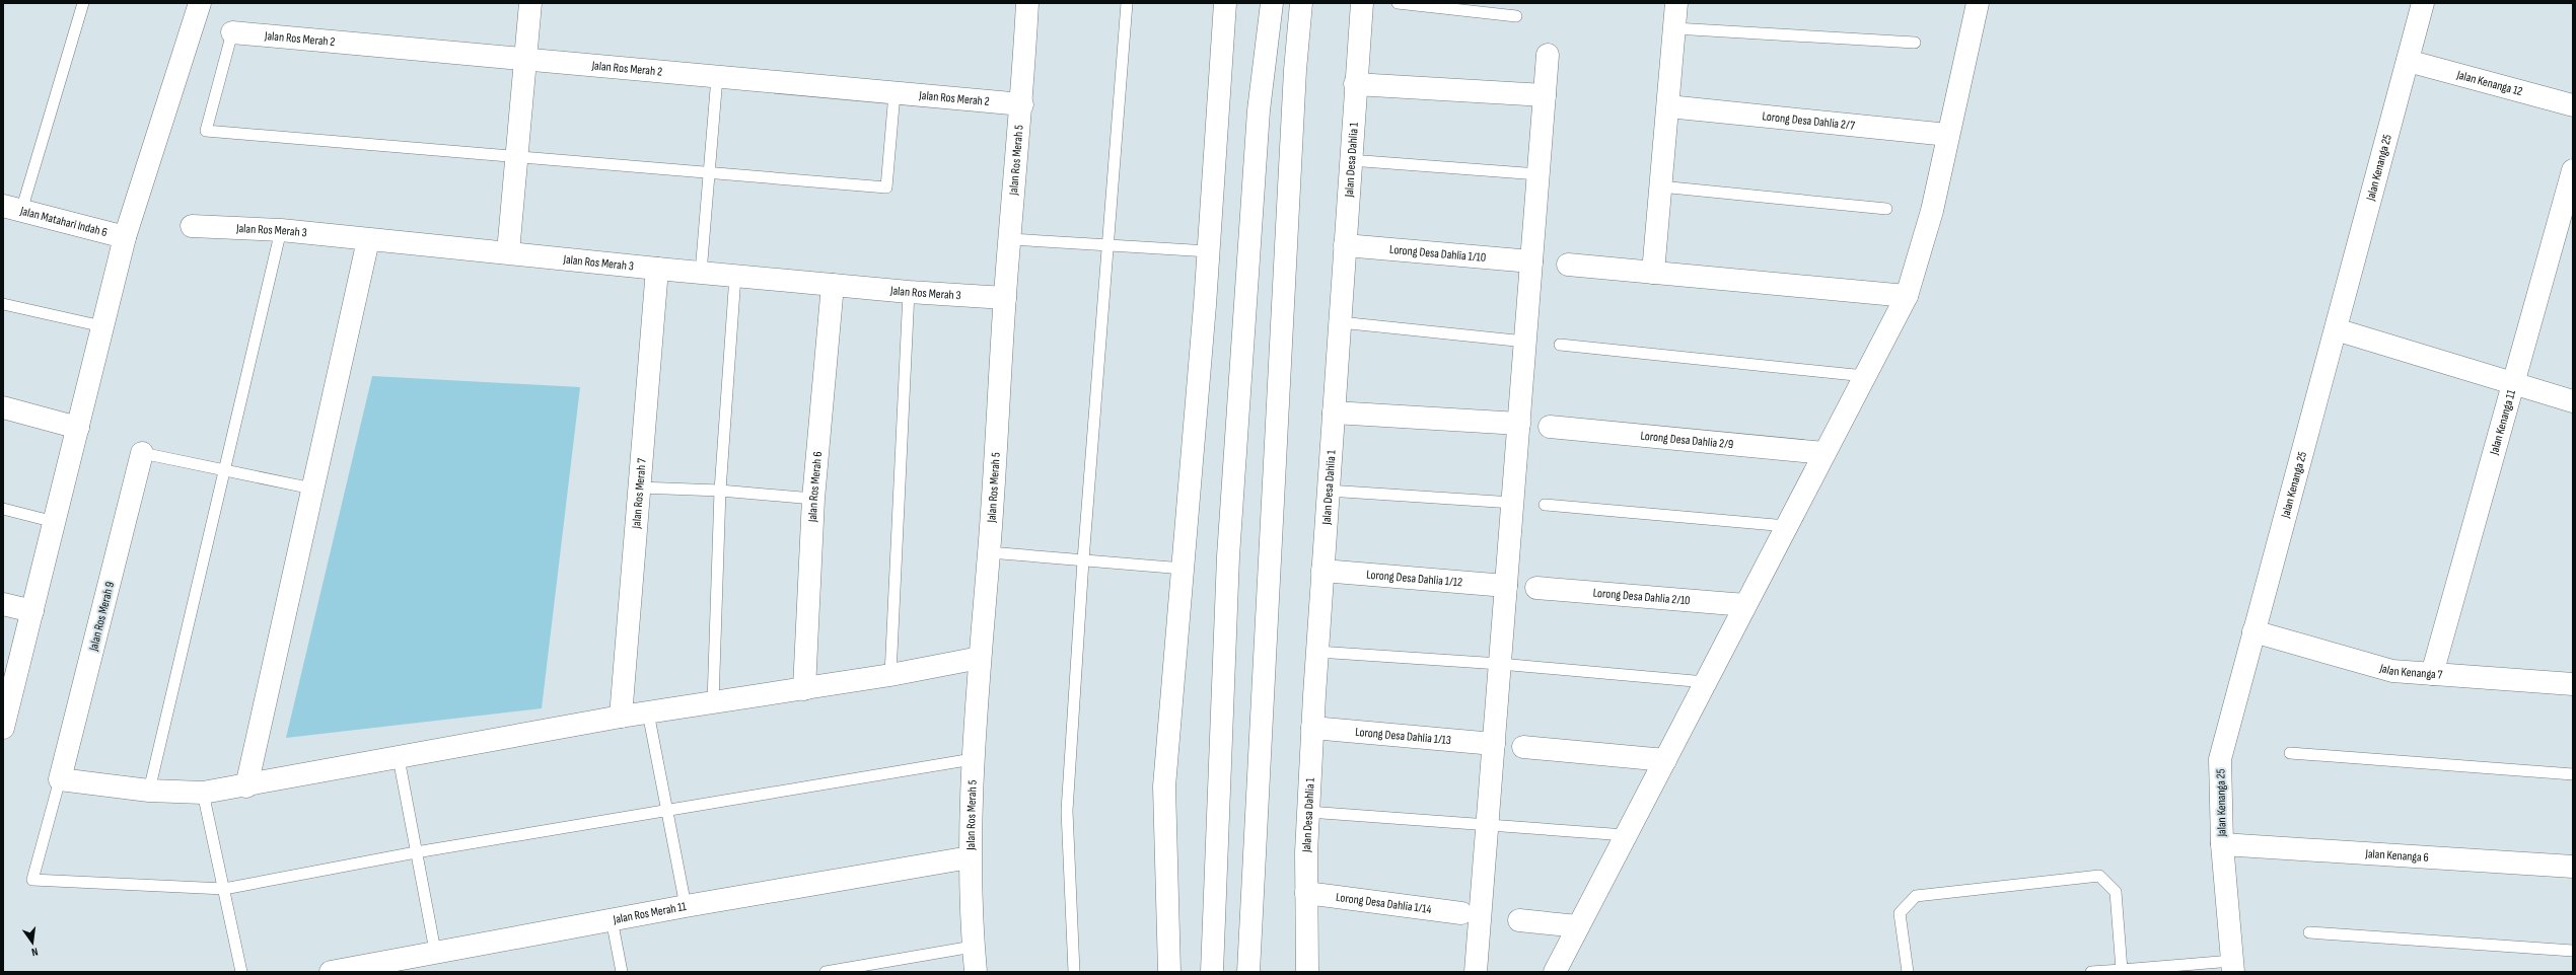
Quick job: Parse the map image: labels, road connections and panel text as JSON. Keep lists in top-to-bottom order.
{
  "streets": {
    "street": [
      "Jalan Ros Merah 2",
      "Jalan Kenanga 12",
      "Lorong Desa Dahlia 2/7",
      "Jalan Desa Dahlia 1",
      "Jalan Ros Merah 5",
      "Jalan Kenanga 25",
      "Jalan Matahari Indah 6",
      "Jalan Ros Merah 3",
      "Lorong Desa Dahlia 1/10",
      "Jalan Kenanga 11",
      "Lorong Desa Dahlia 2/9",
      "Jalan Ros Merah 6",
      "Jalan Ros Merah 7",
      "Lorong Desa Dahlia 1/12",
      "Lorong Desa Dahlia 2/10",
      "Jalan Ros Merah 9",
      "Jalan Kenanga 7",
      "Lorong Desa Dahlia 1/13",
      "Jalan Kenanga 6",
      "Lorong Desa Dahlia 1/14",
      "Jalan Ros Merah 11"
    ]
  },
  "crossings": [
    ["Jalan Ros Merah 2", "Jalan Ros Merah 5"],
    ["Jalan Kenanga 12", "Jalan Kenanga 25"],
    ["Jalan Desa Dahlia 1", "Lorong Desa Dahlia 1/10"],
    ["Jalan Desa Dahlia 1", "Lorong Desa Dahlia 1/12"],
    ["Jalan Desa Dahlia 1", "Lorong Desa Dahlia 1/13"],
    ["Jalan Desa Dahlia 1", "Lorong Desa Dahlia 1/14"],
    ["Jalan Ros Merah 5", "Jalan Ros Merah 3"],
    ["Jalan Ros Merah 5", "Jalan Ros Merah 11"],
    ["Jalan Kenanga 25", "Jalan Kenanga 7"],
    ["Jalan Kenanga 25", "Jalan Kenanga 6"],
    ["Jalan Ros Merah 3", "Jalan Ros Merah 6"],
    ["Jalan Ros Merah 3", "Jalan Ros Merah 7"],
    ["Jalan Kenanga 11", "Jalan Kenanga 7"]
  ],
  "north": "bottom"
}
